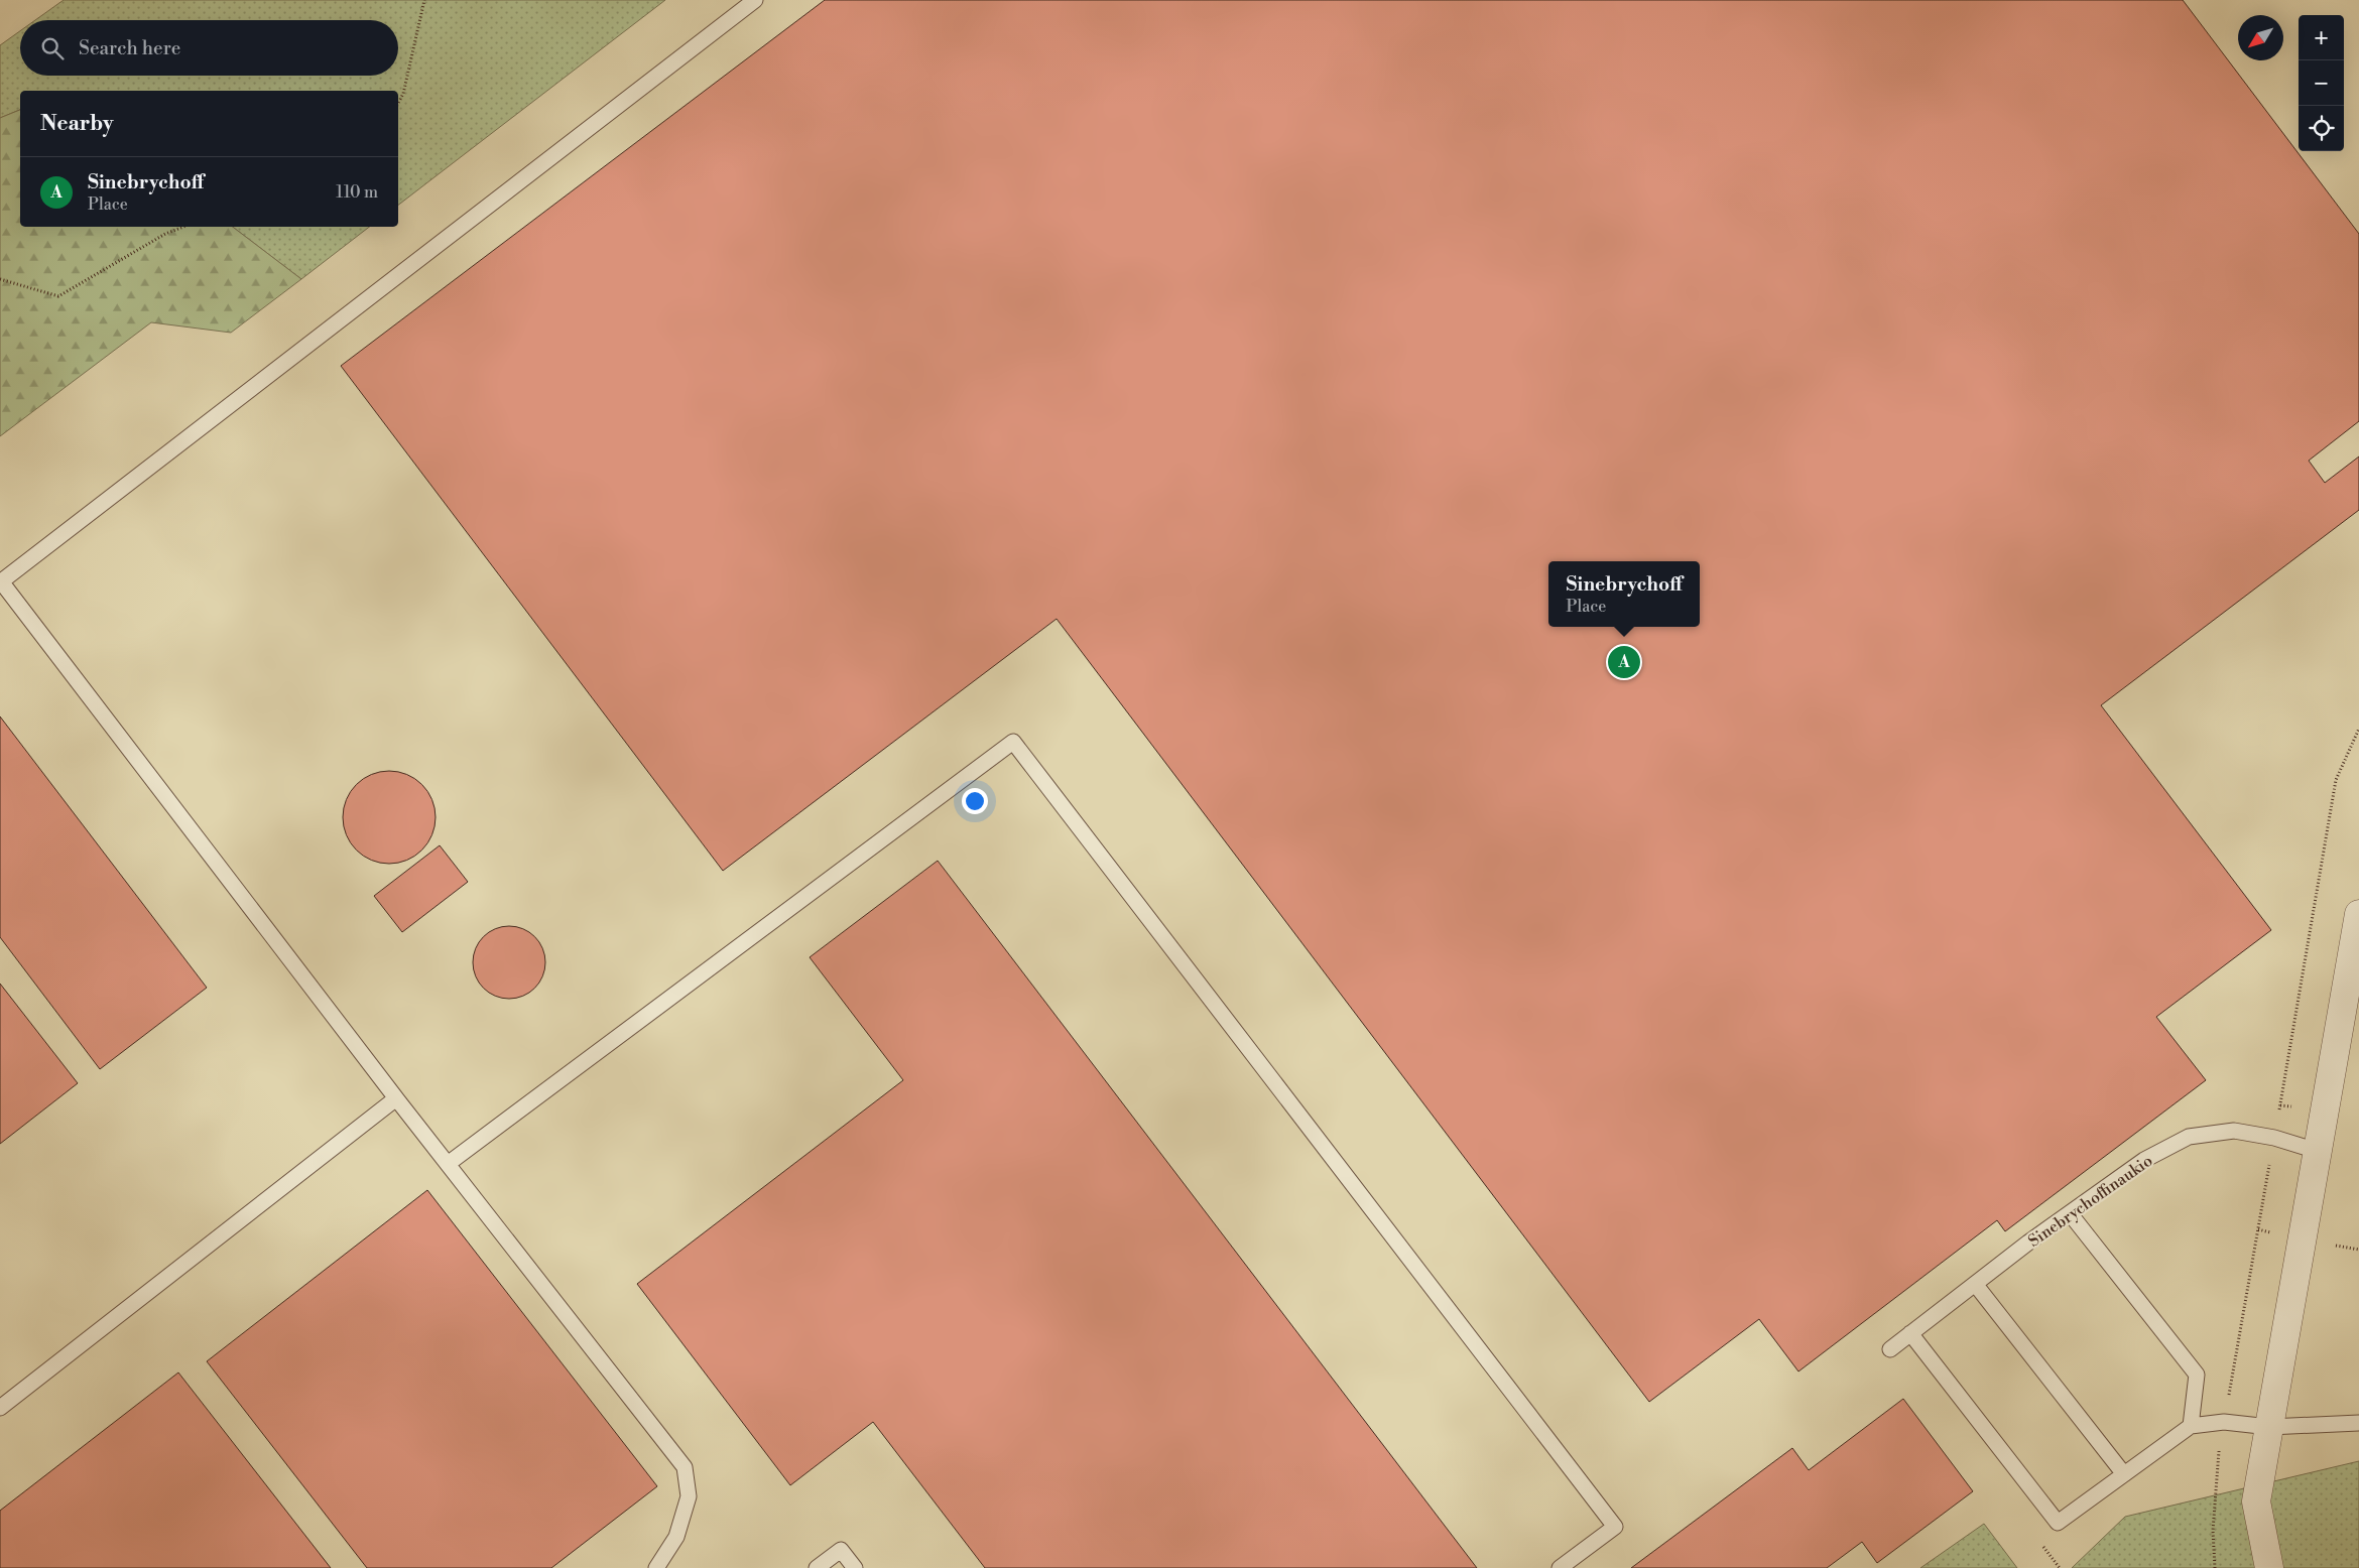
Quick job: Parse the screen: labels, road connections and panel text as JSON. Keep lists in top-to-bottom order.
{
  "streets": {
    "lane": ["Sinebrychoffinaukio"]
  },
  "north": "bottom left",
  "page": {
    "map_buttons": ["+", "−"],
    "search": "Search here",
    "heading": "Nearby",
    "list": [
      {
        "mark": "A",
        "name": "Sinebrychoff",
        "note": "Place",
        "value": "110 m"
      }
    ],
    "popup": ["Sinebrychoff", "Place"],
    "pins": "A"
  }
}
